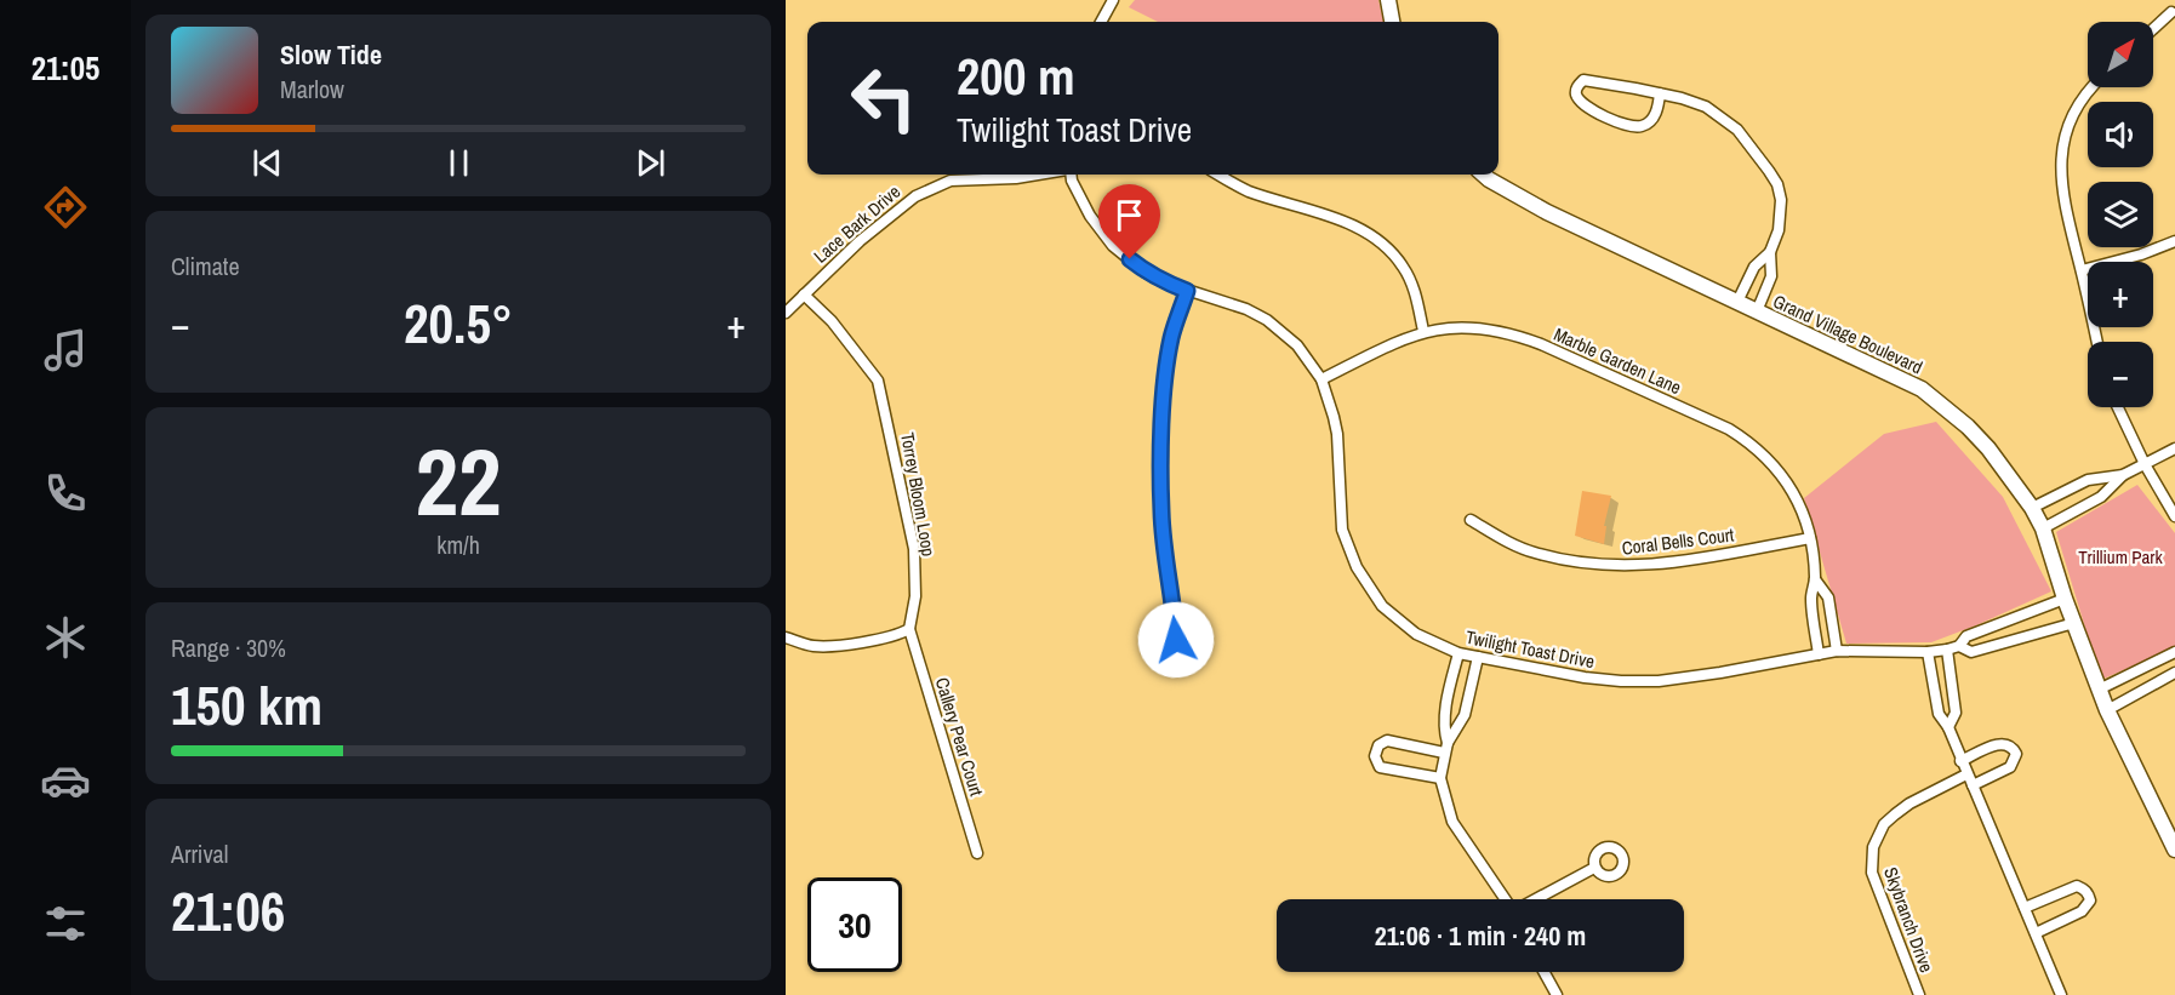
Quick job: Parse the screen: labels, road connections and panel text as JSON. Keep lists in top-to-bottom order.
{
  "streets": {
    "street": [
      "Lace Bark Drive",
      "Grand Village Boulevard",
      "Marble Garden Lane",
      "Torrey Bloom Loop",
      "Coral Bells Court",
      "Twilight Toast Drive",
      "Callery Pear Court",
      "Skybranch Drive"
    ]
  },
  "crossings": [
    ["Lace Bark Drive", "Torrey Bloom Loop"],
    ["Grand Village Boulevard", "Twilight Toast Drive"],
    ["Marble Garden Lane", "Coral Bells Court"],
    ["Marble Garden Lane", "Twilight Toast Drive"],
    ["Torrey Bloom Loop", "Callery Pear Court"]
  ],
  "parks": ["Trillium Park"],
  "north": "top right",
  "page": {
    "tabs": "21:05",
    "map_buttons": ["+", "−"],
    "turn": ["200 m", "Twilight Toast Drive"],
    "song": ["Slow Tide", "Marlow"],
    "tile": [
      "Climate",
      ["22", "km/h"],
      ["Range · 30%", "150 km"],
      ["Arrival", "21:06"]
    ],
    "heat": ["−", "20.5°", "+"],
    "limit": "30",
    "trip": "21:06 · 1 min · 240 m"
  }
}
